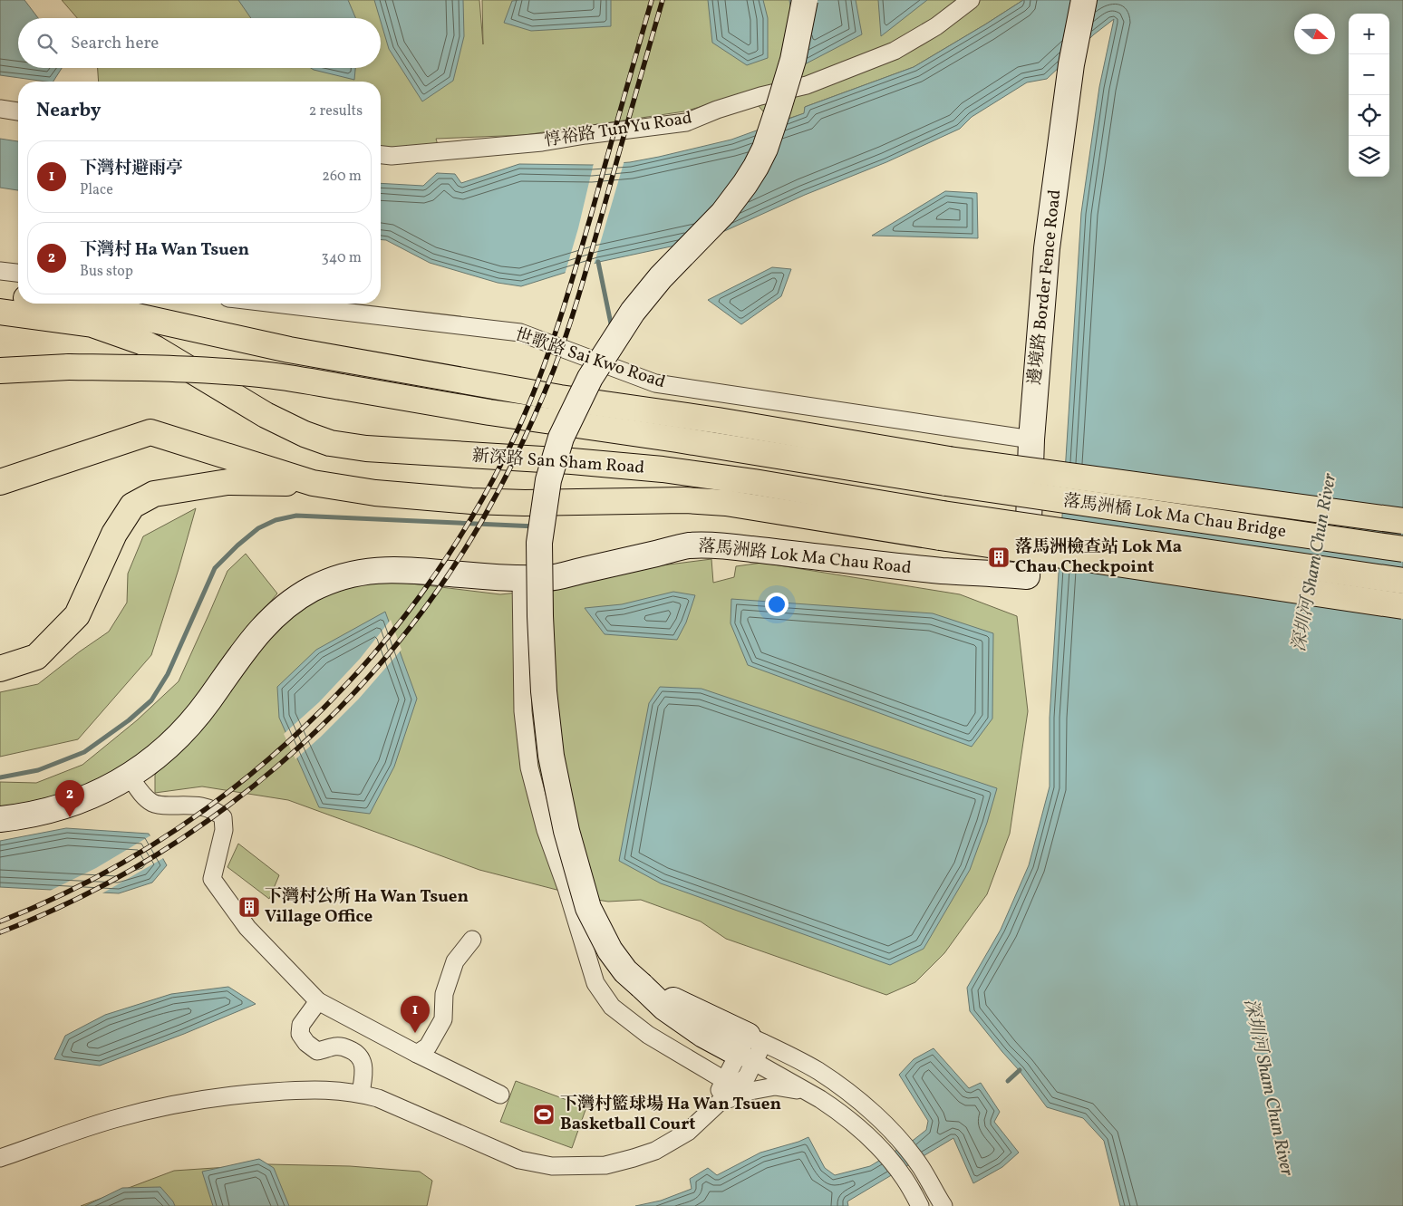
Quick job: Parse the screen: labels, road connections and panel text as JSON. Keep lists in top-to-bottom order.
{
  "streets": {
    "main road": ["新深路 San Sham Road", "落馬洲橋 Lok Ma Chau Bridge"],
    "street": [
      "惇裕路 Tun Yu Road",
      "邊境路 Border Fence Road",
      "世歌路 Sai Kwo Road",
      "落馬洲路 Lok Ma Chau Road"
    ]
  },
  "crossings": [
    ["邊境路 Border Fence Road", "世歌路 Sai Kwo Road"],
    ["邊境路 Border Fence Road", "落馬洲路 Lok Ma Chau Road"],
    ["新深路 San Sham Road", "落馬洲橋 Lok Ma Chau Bridge"]
  ],
  "water": ["深圳河 Sham Chun River"],
  "places": {
    "building": ["落馬洲檢查站 Lok Ma Chau Checkpoint", "下灣村公所 Ha Wan Tsuen Village Office"],
    "sports": ["下灣村籃球場 Ha Wan Tsuen Basketball Court"]
  },
  "north": "right",
  "page": {
    "map_buttons": ["+", "−"],
    "search": "Search here",
    "heading": ["Nearby", "2 results"],
    "list": [
      {
        "mark": "1",
        "name": "下灣村避雨亭",
        "note": "Place",
        "value": "260 m"
      },
      {
        "mark": "2",
        "name": "下灣村 Ha Wan Tsuen",
        "note": "Bus stop",
        "value": "340 m"
      }
    ],
    "pins": ["2", "1"]
  }
}
